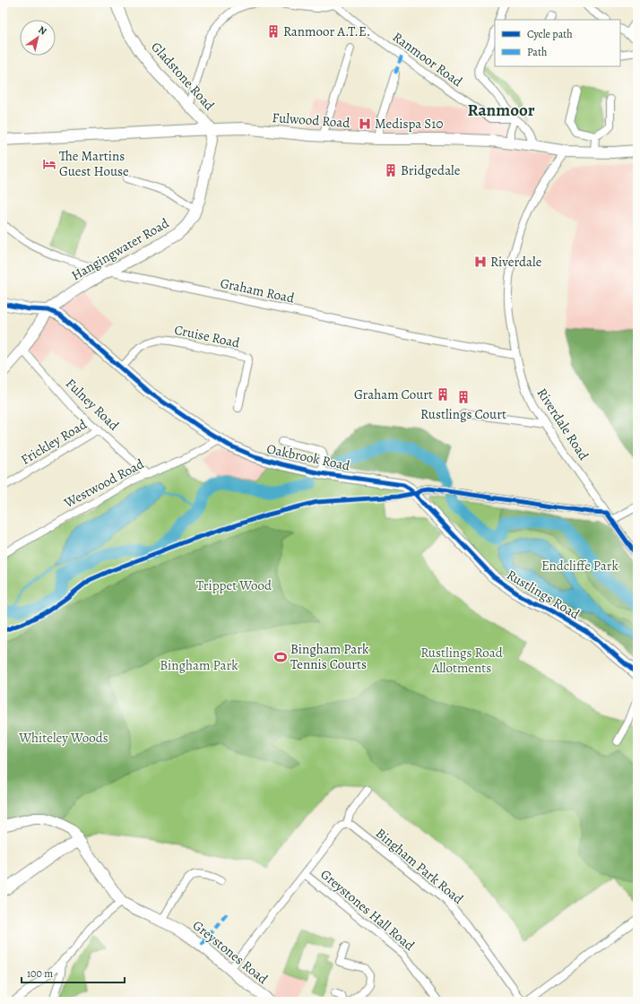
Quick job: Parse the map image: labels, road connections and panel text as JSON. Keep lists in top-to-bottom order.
{
  "streets": {
    "street": [
      "Ranmoor Road",
      "Gladstone Road",
      "Fulwood Road",
      "Hangingwater Road",
      "Graham Road",
      "Cruise Road",
      "Fulney Road",
      "Riverdale Road",
      "Frickley Road",
      "Oakbrook Road",
      "Westwood Road",
      "Rustlings Road",
      "Bingham Park Road",
      "Greystones Hall Road",
      "Greystones Road"
    ]
  },
  "crossings": [
    ["Gladstone Road", "Fulwood Road"],
    ["Gladstone Road", "Hangingwater Road"],
    ["Fulwood Road", "Hangingwater Road"],
    ["Fulwood Road", "Riverdale Road"],
    ["Hangingwater Road", "Graham Road"],
    ["Hangingwater Road", "Fulney Road"],
    ["Hangingwater Road", "Oakbrook Road"],
    ["Graham Road", "Riverdale Road"],
    ["Cruise Road", "Oakbrook Road"],
    ["Fulney Road", "Frickley Road"],
    ["Fulney Road", "Westwood Road"],
    ["Oakbrook Road", "Westwood Road"],
    ["Oakbrook Road", "Rustlings Road"]
  ],
  "districts": ["Ranmoor"],
  "parks": [
    "Endcliffe Park",
    "Trippet Wood",
    "Rustlings Road Allotments",
    "Bingham Park",
    "Whiteley Woods"
  ],
  "places": {
    "building": [
      "Ranmoor A.T.E.",
      "Bridgedale",
      "Graham Court",
      "Rustlings Court"
    ],
    "hospital": ["Medispa S10", "Riverdale"],
    "hotel": ["The Martins Guest House"],
    "sports": ["Bingham Park Tennis Courts"]
  },
  "legend": ["Cycle path", "Path"],
  "scale_bar": "100 m",
  "north": "top right"
}
